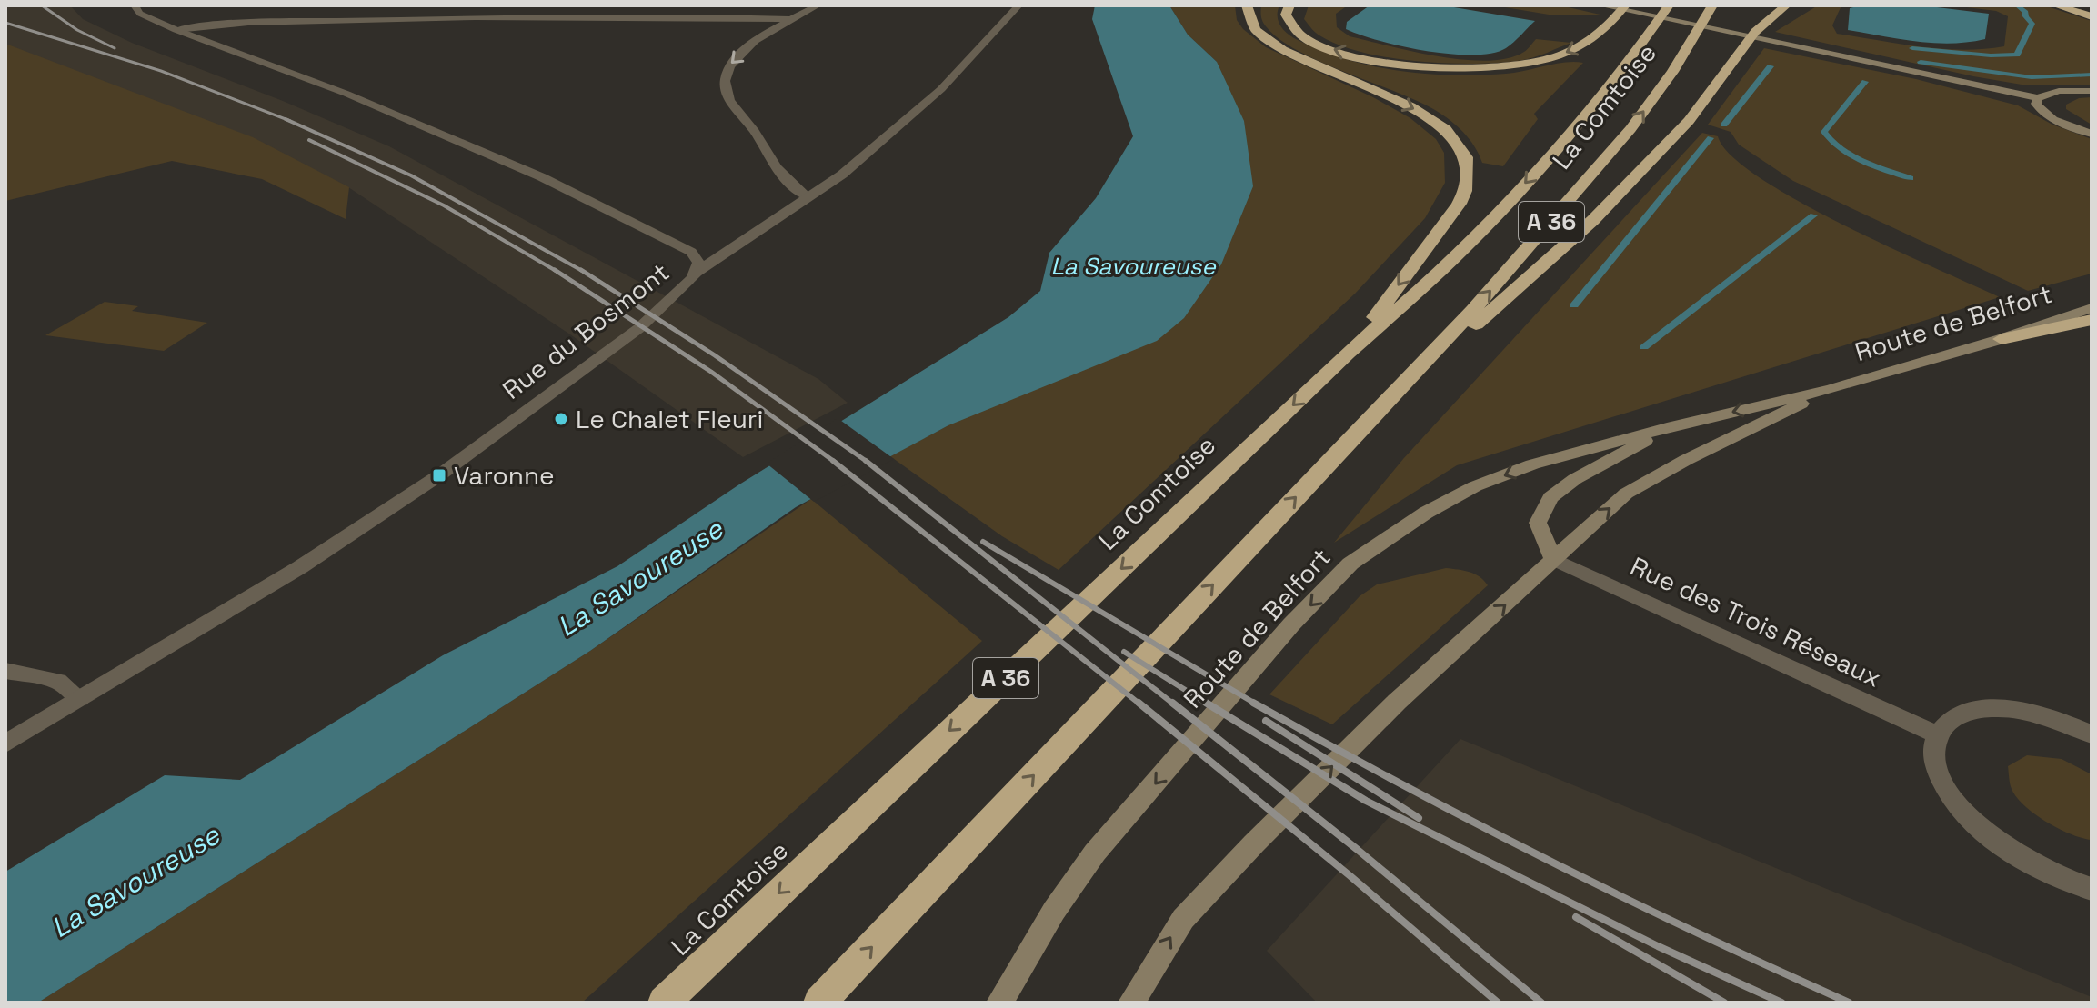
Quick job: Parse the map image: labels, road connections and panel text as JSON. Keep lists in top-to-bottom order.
{
  "streets": {
    "highway": ["La Comtoise", "A 36"],
    "main road": ["Route de Belfort"],
    "street": ["Rue du Bosmont", "Rue des Trois Réseaux"]
  },
  "crossings": [
    ["Route de Belfort", "Rue des Trois Réseaux"]
  ],
  "water": ["La Savoureuse"],
  "places": {
    "other": ["Le Chalet Fleuri"],
    "transit": ["Varonne"]
  }
}
